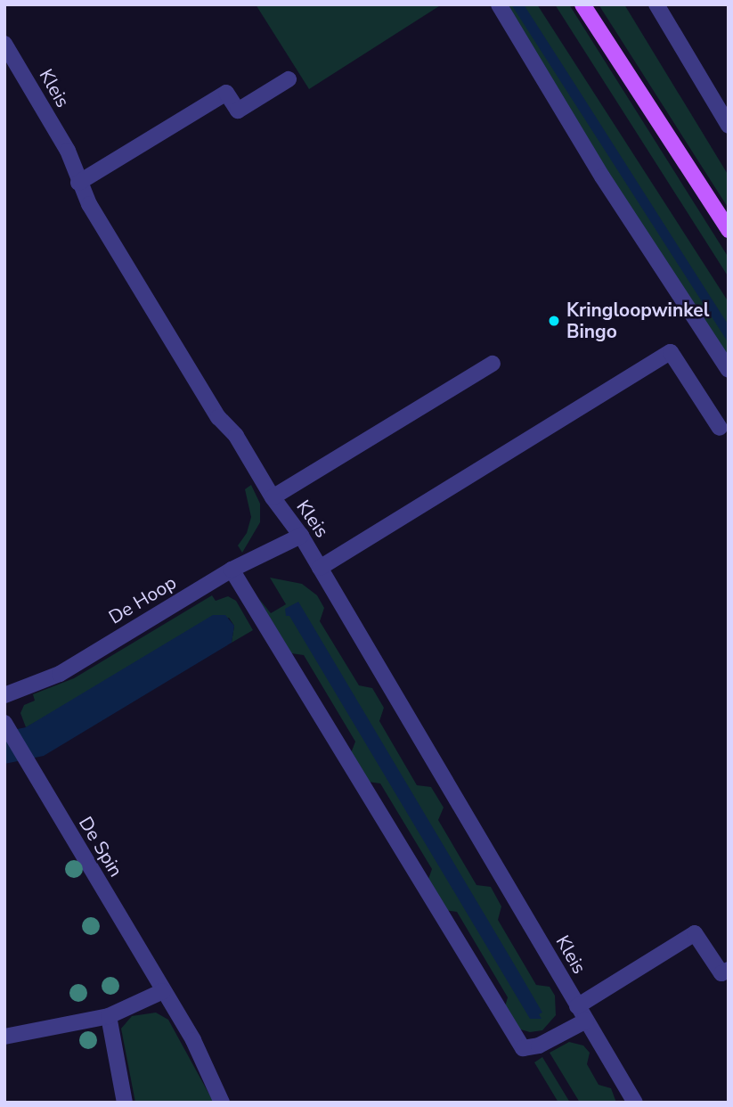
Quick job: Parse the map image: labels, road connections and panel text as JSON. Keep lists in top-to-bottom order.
{
  "streets": {
    "street": ["Kleis", "De Hoop", "De Spin"]
  },
  "crossings": [
    ["Kleis", "De Hoop"]
  ],
  "places": ["Kringloopwinkel Bingo"]
}
